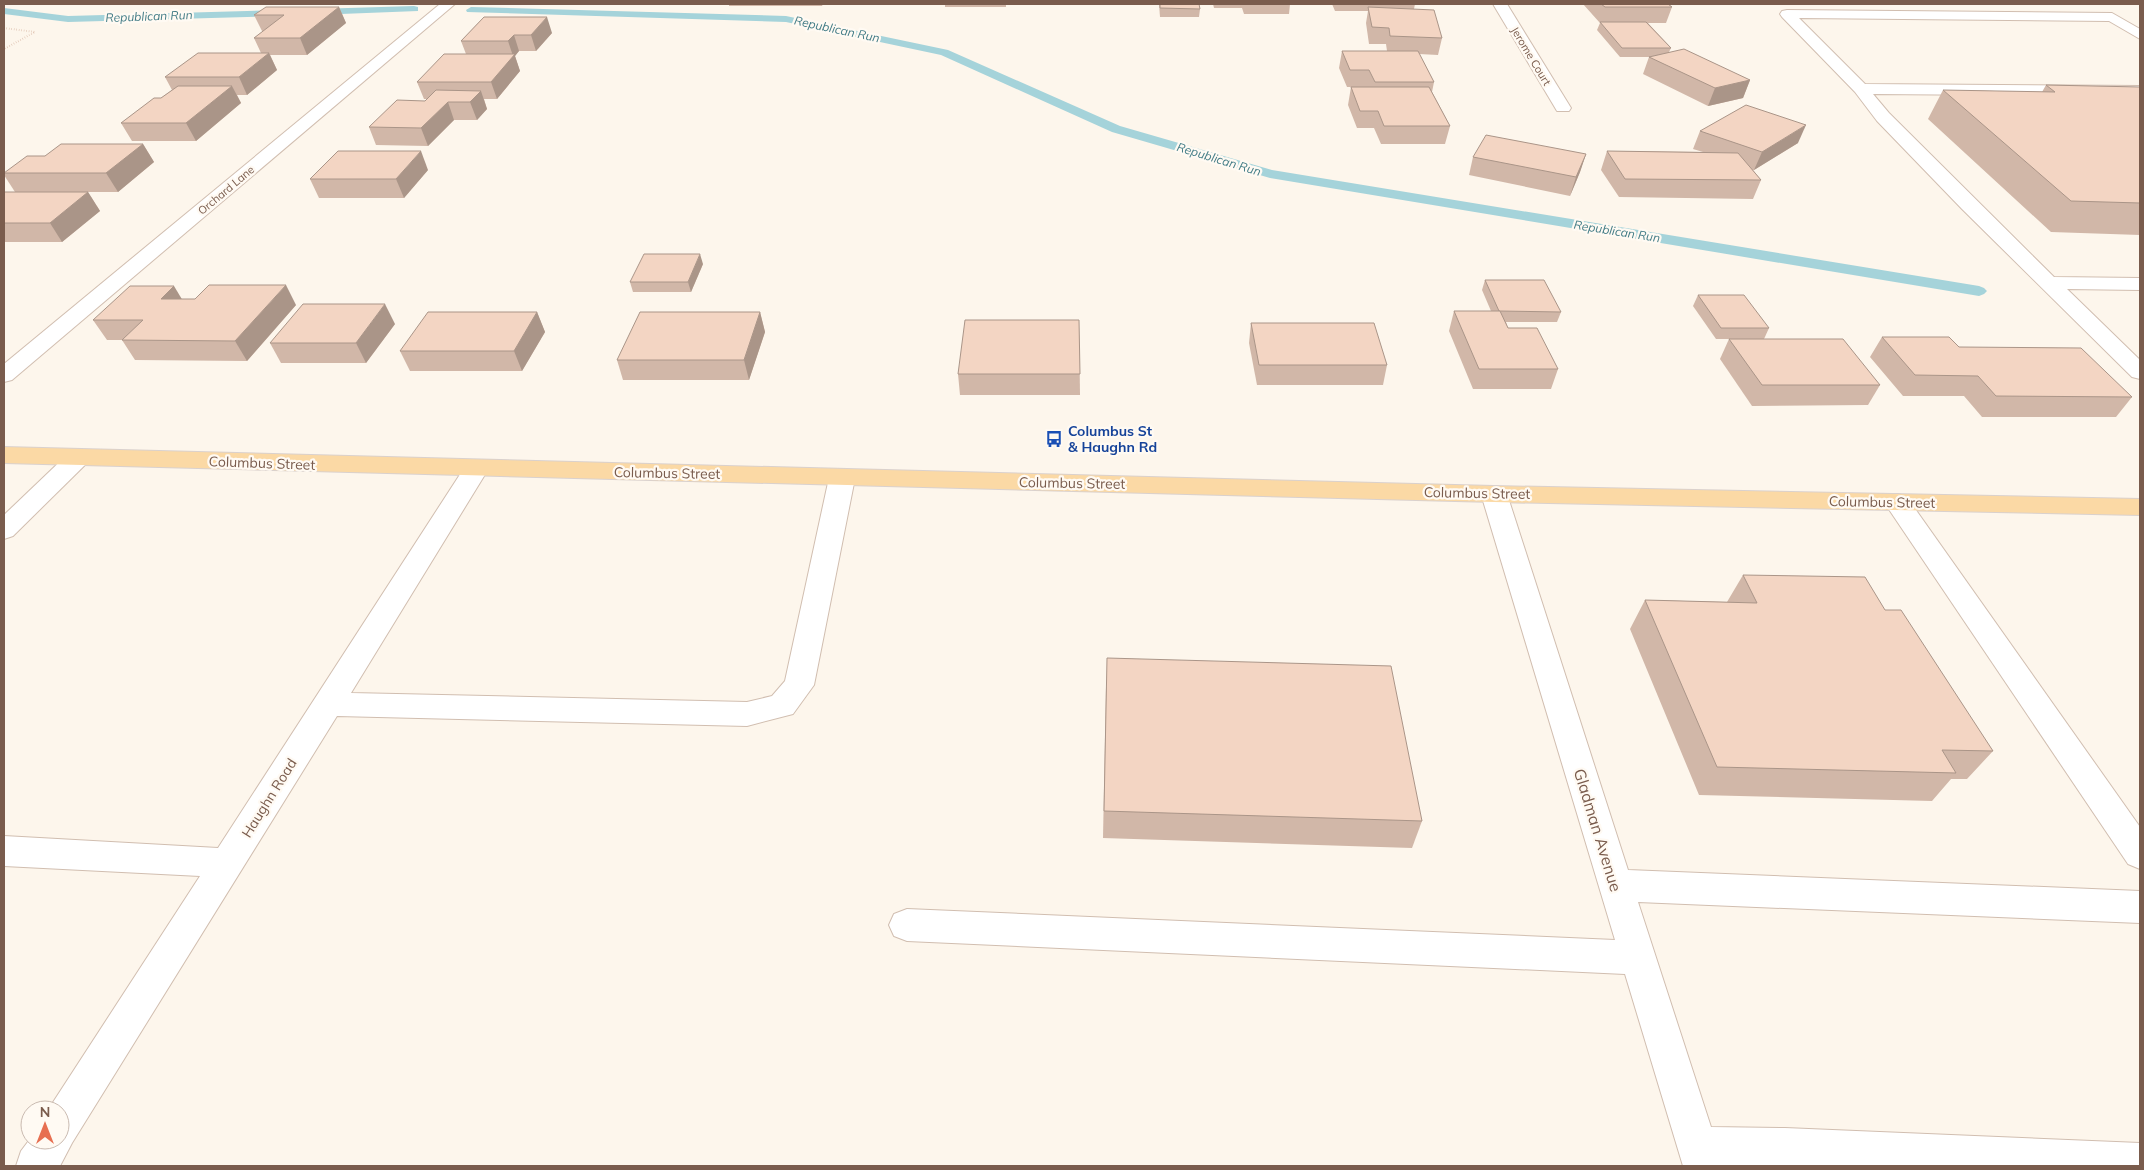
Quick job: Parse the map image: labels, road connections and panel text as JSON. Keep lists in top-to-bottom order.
{
  "streets": {
    "main road": ["Columbus Street"],
    "street": [
      "Jerome Court",
      "Orchard Lane",
      "Haughn Road",
      "Gladman Avenue"
    ]
  },
  "crossings": [
    ["Columbus Street", "Haughn Road"],
    ["Columbus Street", "Gladman Avenue"]
  ],
  "water": ["Republican Run"],
  "places": {
    "bus stop": ["Columbus St & Haughn Rd"]
  },
  "north": "top"
}
